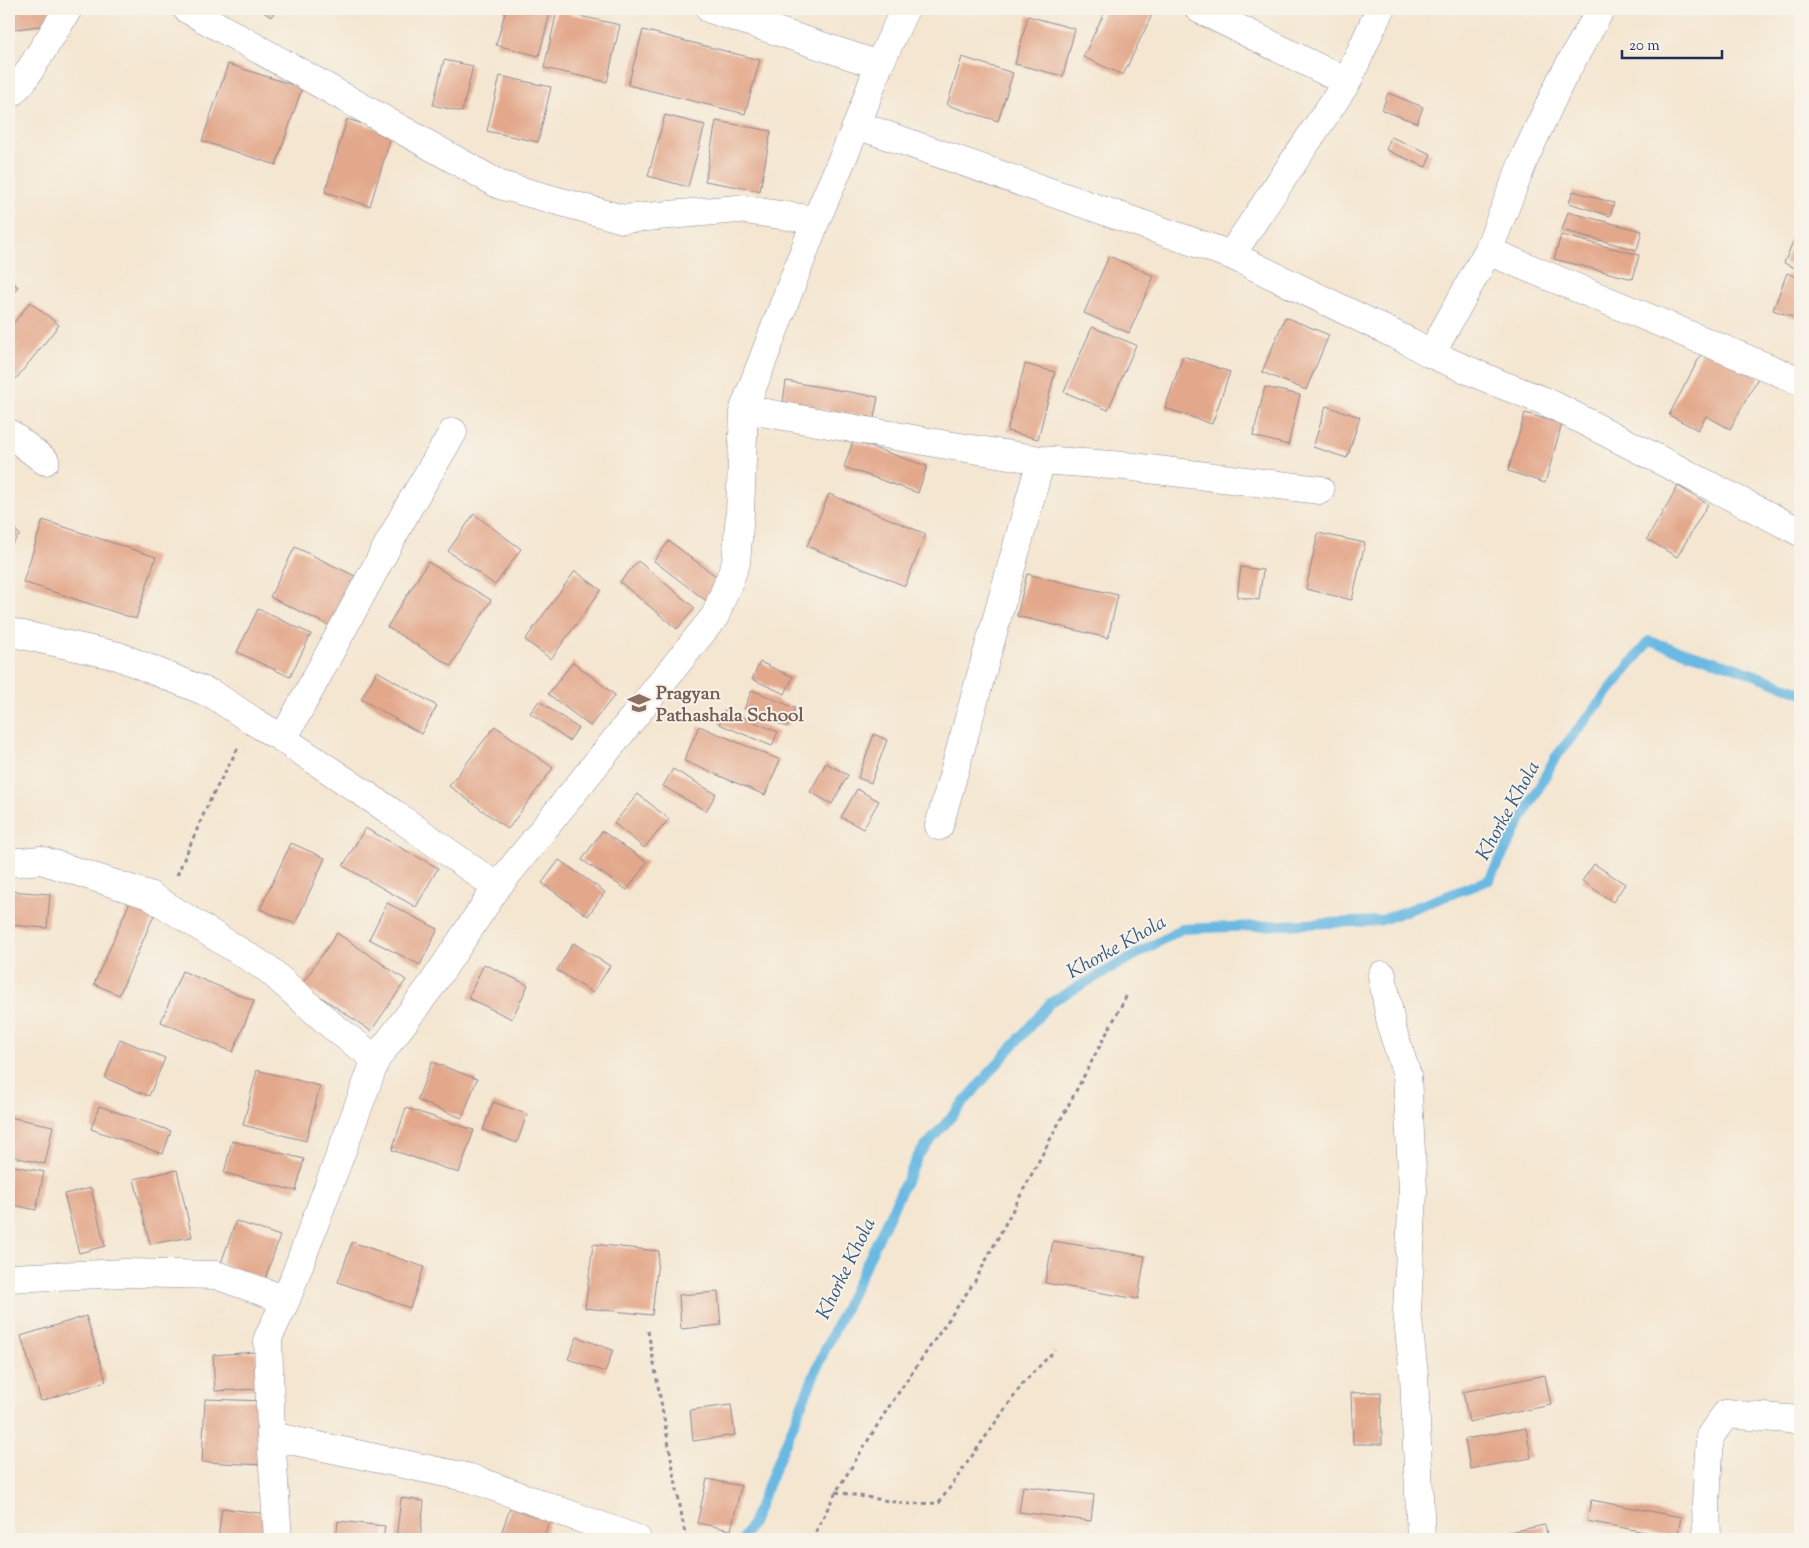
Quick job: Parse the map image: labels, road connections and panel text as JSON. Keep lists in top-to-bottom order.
{
  "water": ["Khorke Khola"],
  "places": {
    "school or university": ["Pragyan Pathashala School"]
  },
  "scale_bar": "20 m"
}
